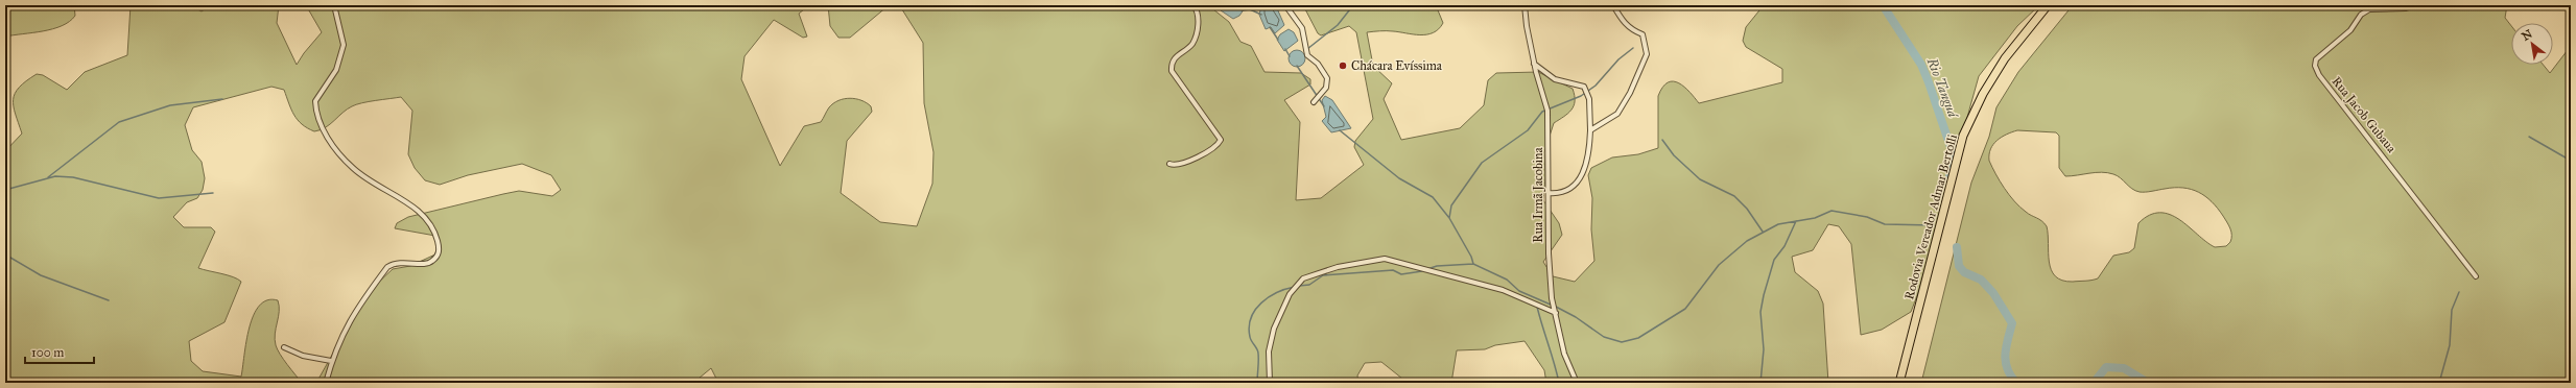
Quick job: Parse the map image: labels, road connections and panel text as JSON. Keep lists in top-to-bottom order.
{
  "streets": {
    "highway": ["Rodovia Vereador Admar Bertolli"],
    "street": ["Rua Jacob Gubaua", "Rua Irmã Jacobina"]
  },
  "water": ["Rio Tanguá"],
  "places": ["Chácara Evíssima"],
  "scale_bar": "100 m",
  "north": "top left"
}
